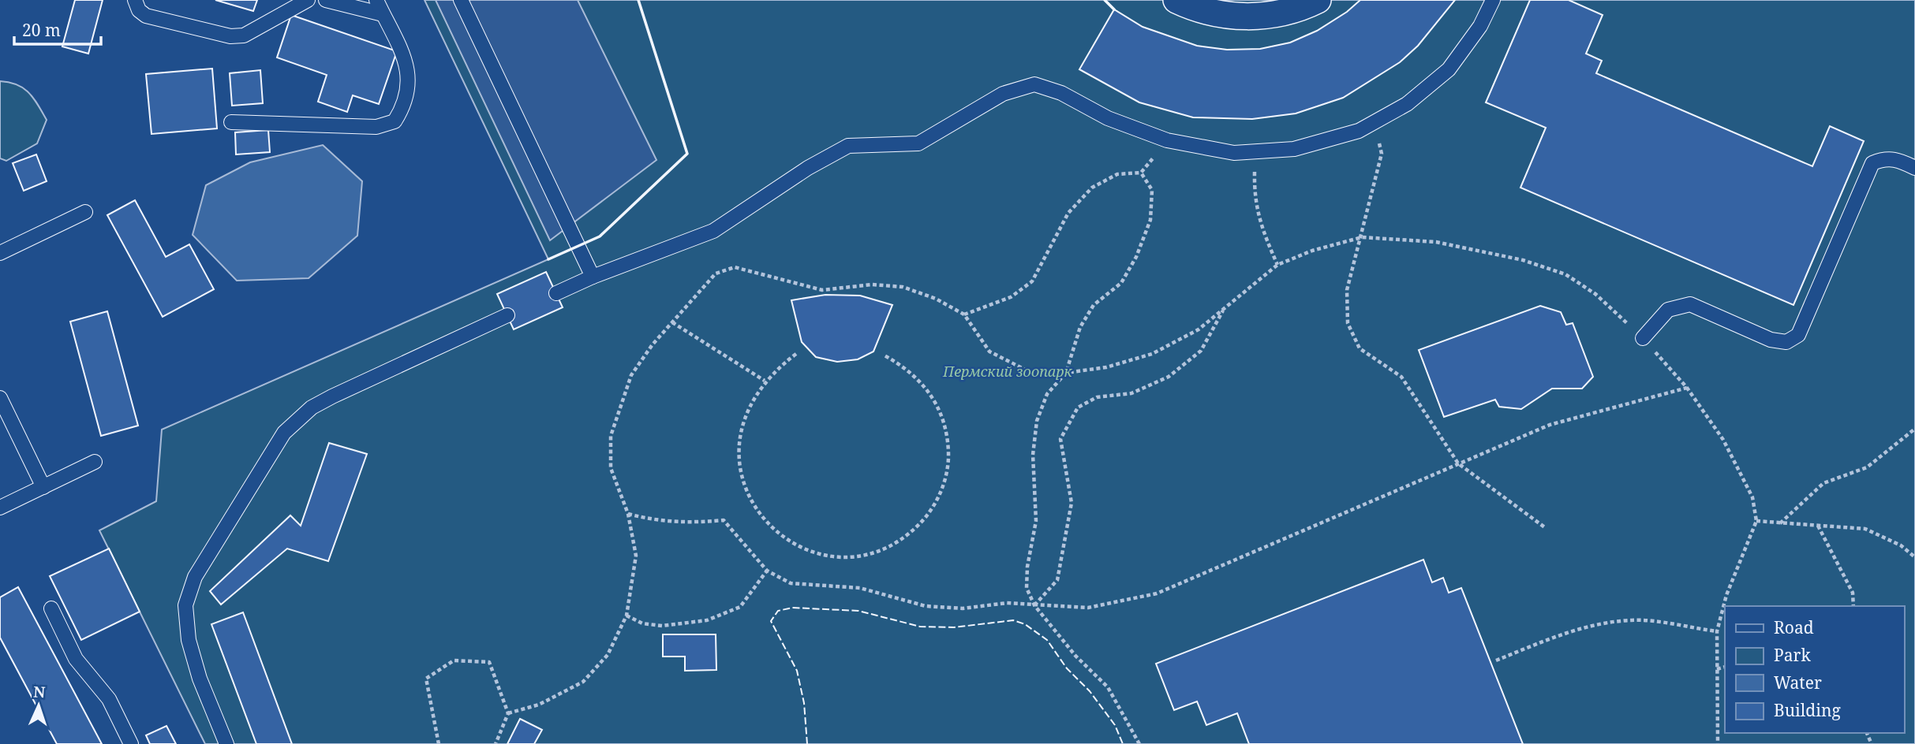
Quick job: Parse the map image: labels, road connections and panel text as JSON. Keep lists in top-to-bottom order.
{
  "parks": ["Пермский зоопарк"],
  "legend": [
    "Road",
    "Park",
    "Water",
    "Building"
  ],
  "scale_bar": "20 m",
  "north": "top"
}
